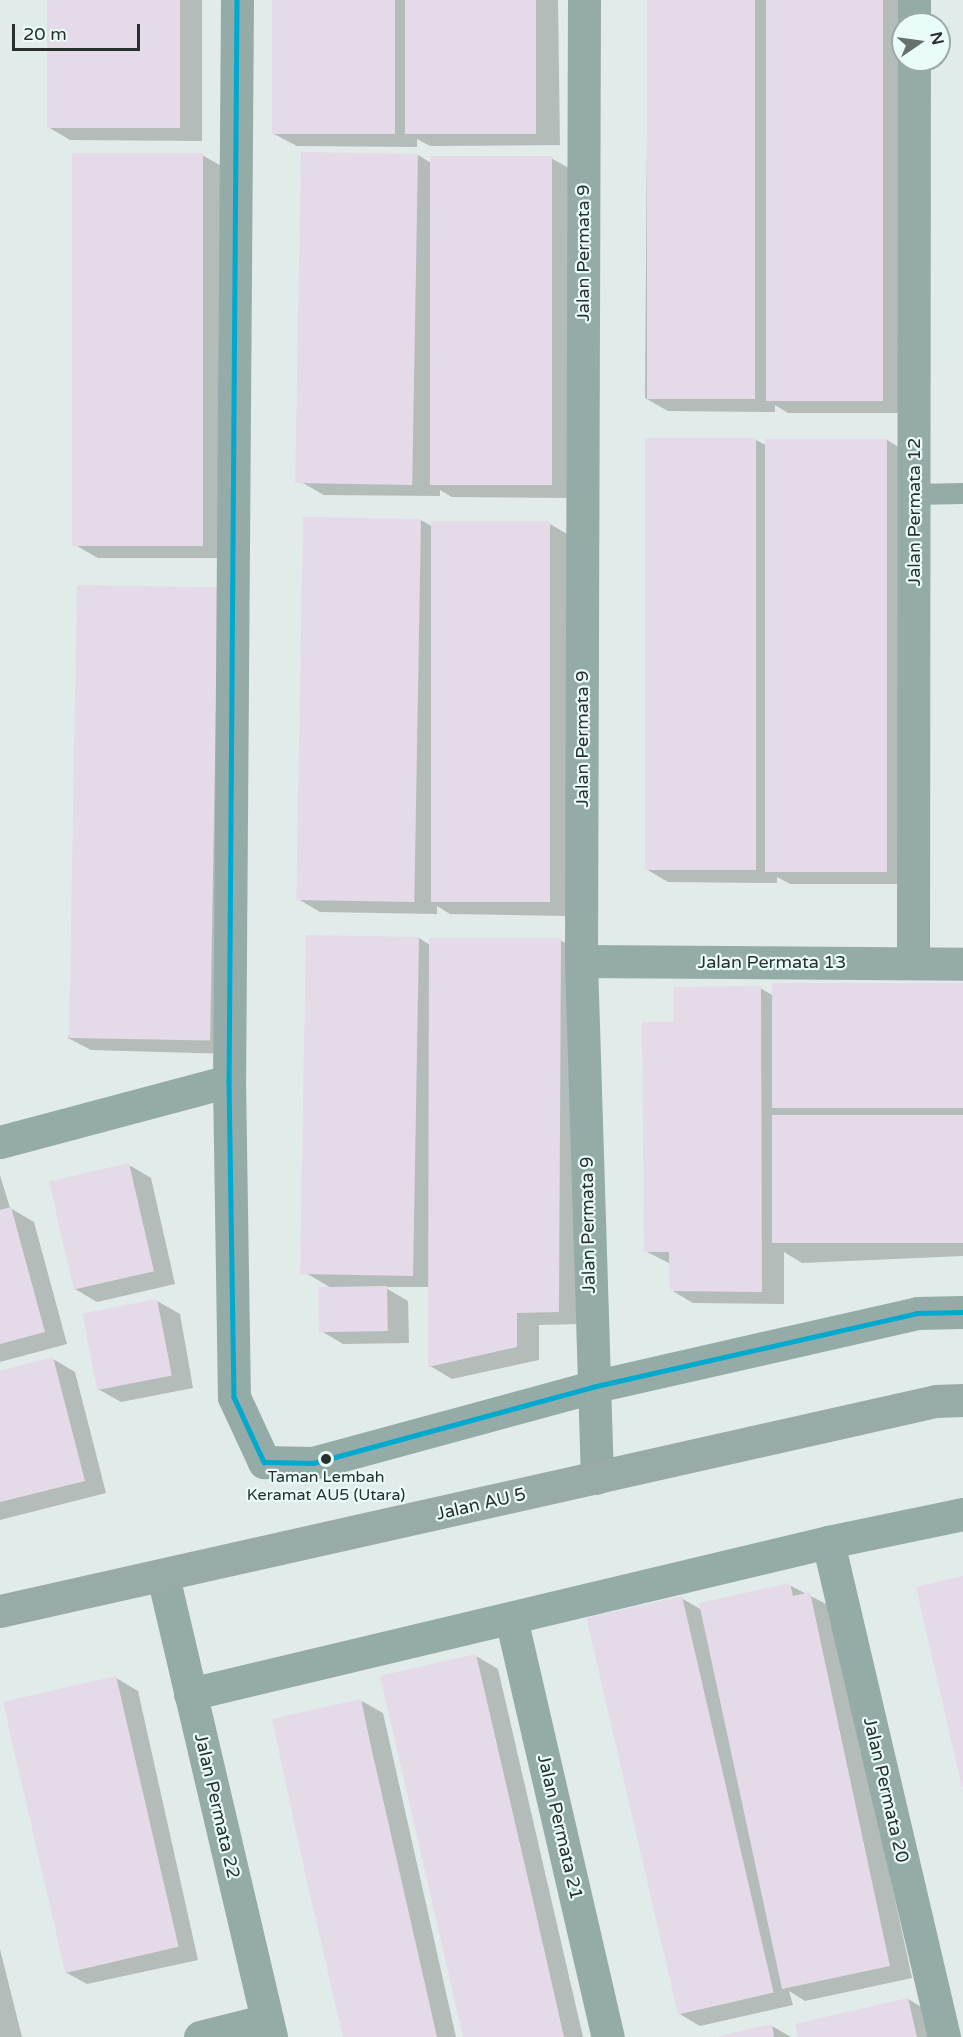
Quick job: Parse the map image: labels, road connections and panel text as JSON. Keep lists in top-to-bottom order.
{
  "streets": {
    "main road": ["Jalan AU 5"],
    "street": [
      "Jalan Permata 9",
      "Jalan Permata 12",
      "Jalan Permata 13",
      "Jalan Permata 20",
      "Jalan Permata 22",
      "Jalan Permata 21"
    ]
  },
  "crossings": [
    ["Jalan Permata 9", "Jalan Permata 13"],
    ["Jalan Permata 9", "Jalan AU 5"],
    ["Jalan Permata 12", "Jalan Permata 13"],
    ["Jalan AU 5", "Jalan Permata 22"]
  ],
  "places": ["Taman Lembah Keramat AU5 (Utara)"],
  "scale_bar": "20 m",
  "north": "right"
}
